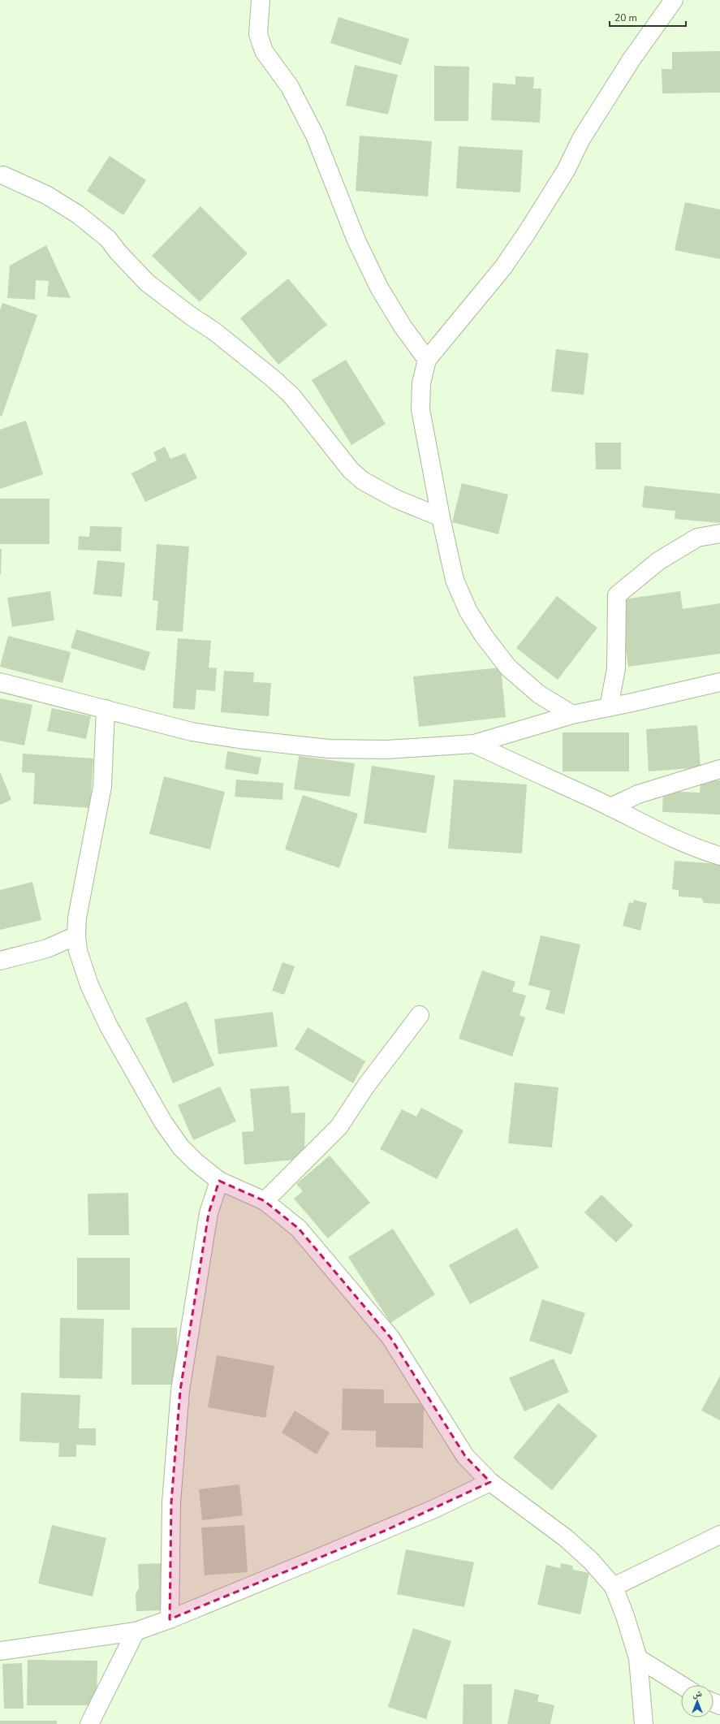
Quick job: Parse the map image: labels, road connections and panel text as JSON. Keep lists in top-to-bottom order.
{
  "scale_bar": "20 m",
  "north": "top"
}
